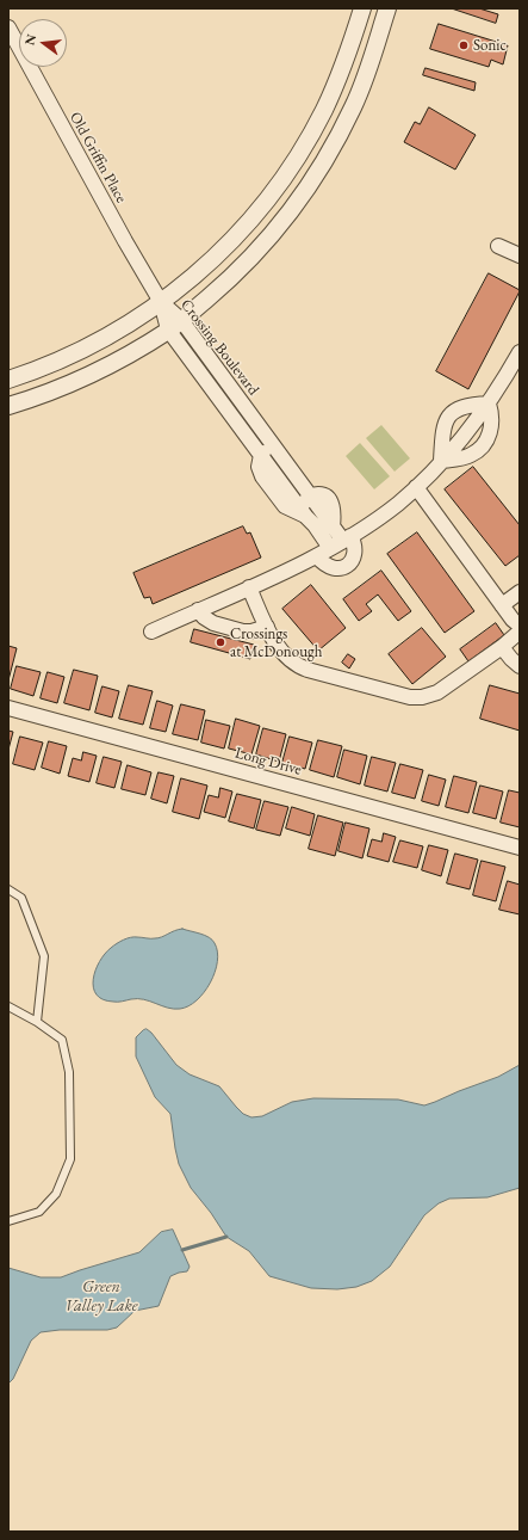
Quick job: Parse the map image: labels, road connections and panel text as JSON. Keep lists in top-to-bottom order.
{
  "streets": {
    "street": ["Old Griffin Place", "Crossing Boulevard", "Long Drive"]
  },
  "crossings": [
    ["Old Griffin Place", "Crossing Boulevard"]
  ],
  "water": ["Green Valley Lake"],
  "places": ["Sonic", "Crossings at McDonough"],
  "north": "left"
}
